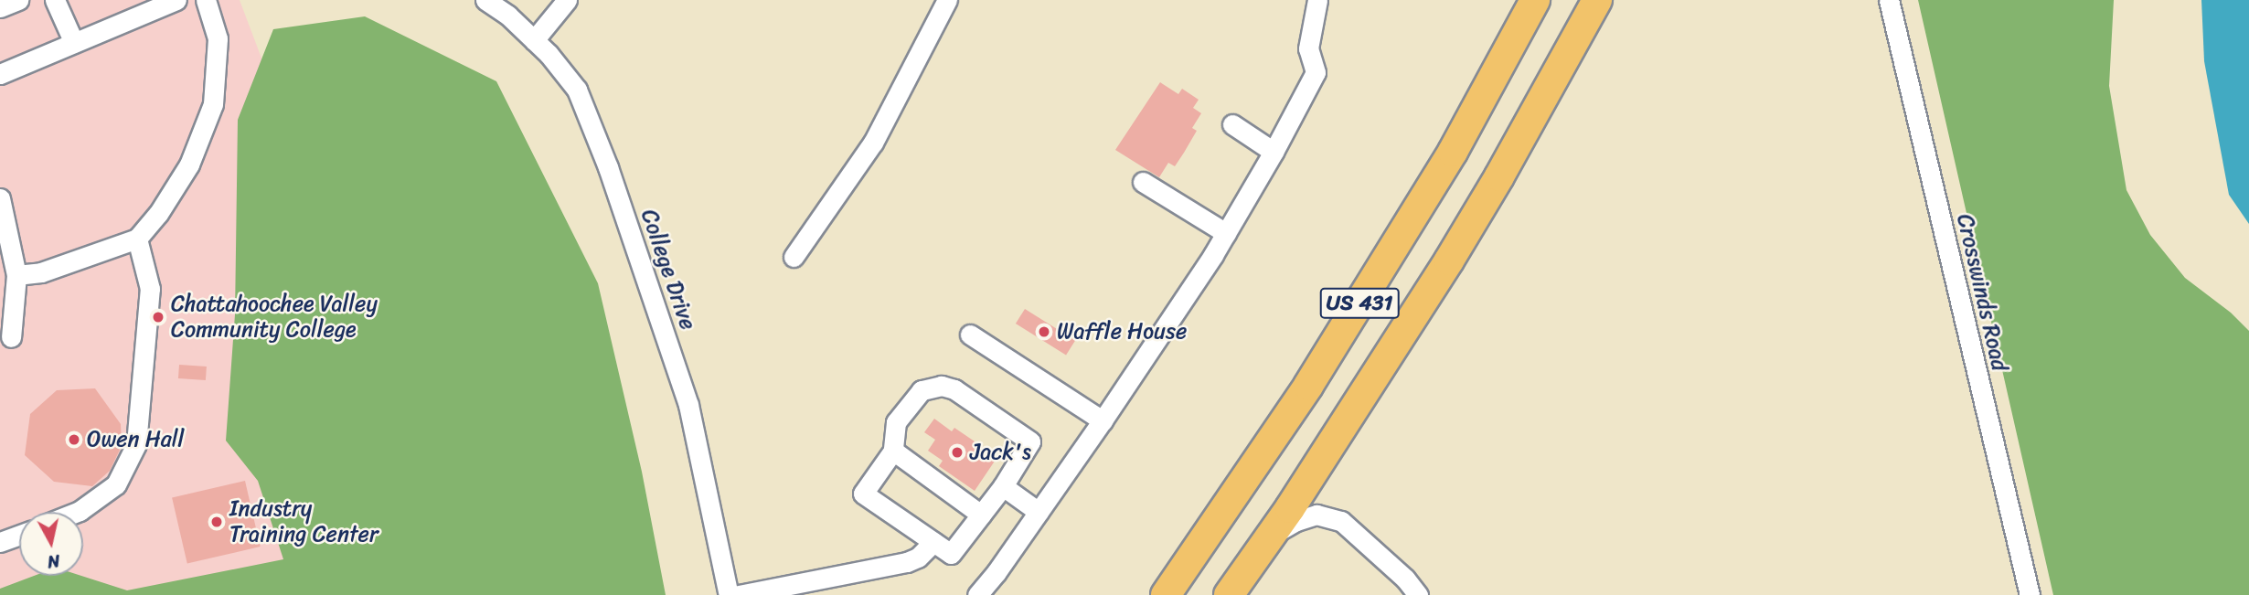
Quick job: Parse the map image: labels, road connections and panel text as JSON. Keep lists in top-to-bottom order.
{
  "streets": {
    "highway": ["US 431"],
    "street": ["College Drive", "Crosswinds Road"]
  },
  "places": [
    "Chattahoochee Valley Community College",
    "Waffle House",
    "Owen Hall",
    "Jack's",
    "Industry Training Center"
  ],
  "north": "bottom"
}
